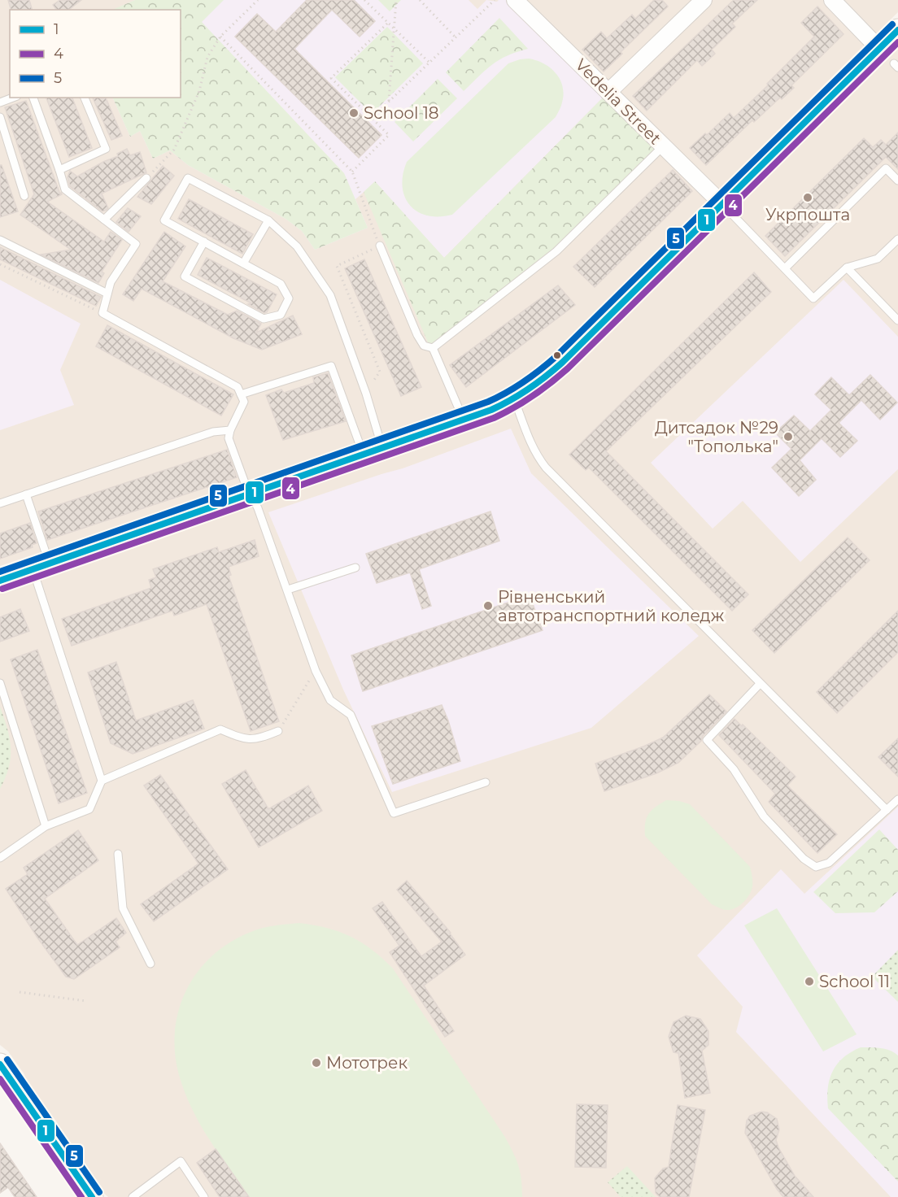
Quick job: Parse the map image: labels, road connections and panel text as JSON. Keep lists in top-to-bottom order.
{
  "streets": {
    "street": ["Vedelia Street"]
  },
  "places": [
    "School 18",
    "Укрпошта",
    "Дитсадок №29 \"Тополька\"",
    "Рівненський автотранспортний коледж",
    "School 11",
    "Мототрек"
  ],
  "lines": ["transit line 5", "transit line 1", "transit line 4"],
  "legend": ["1", "4", "5"]
}
